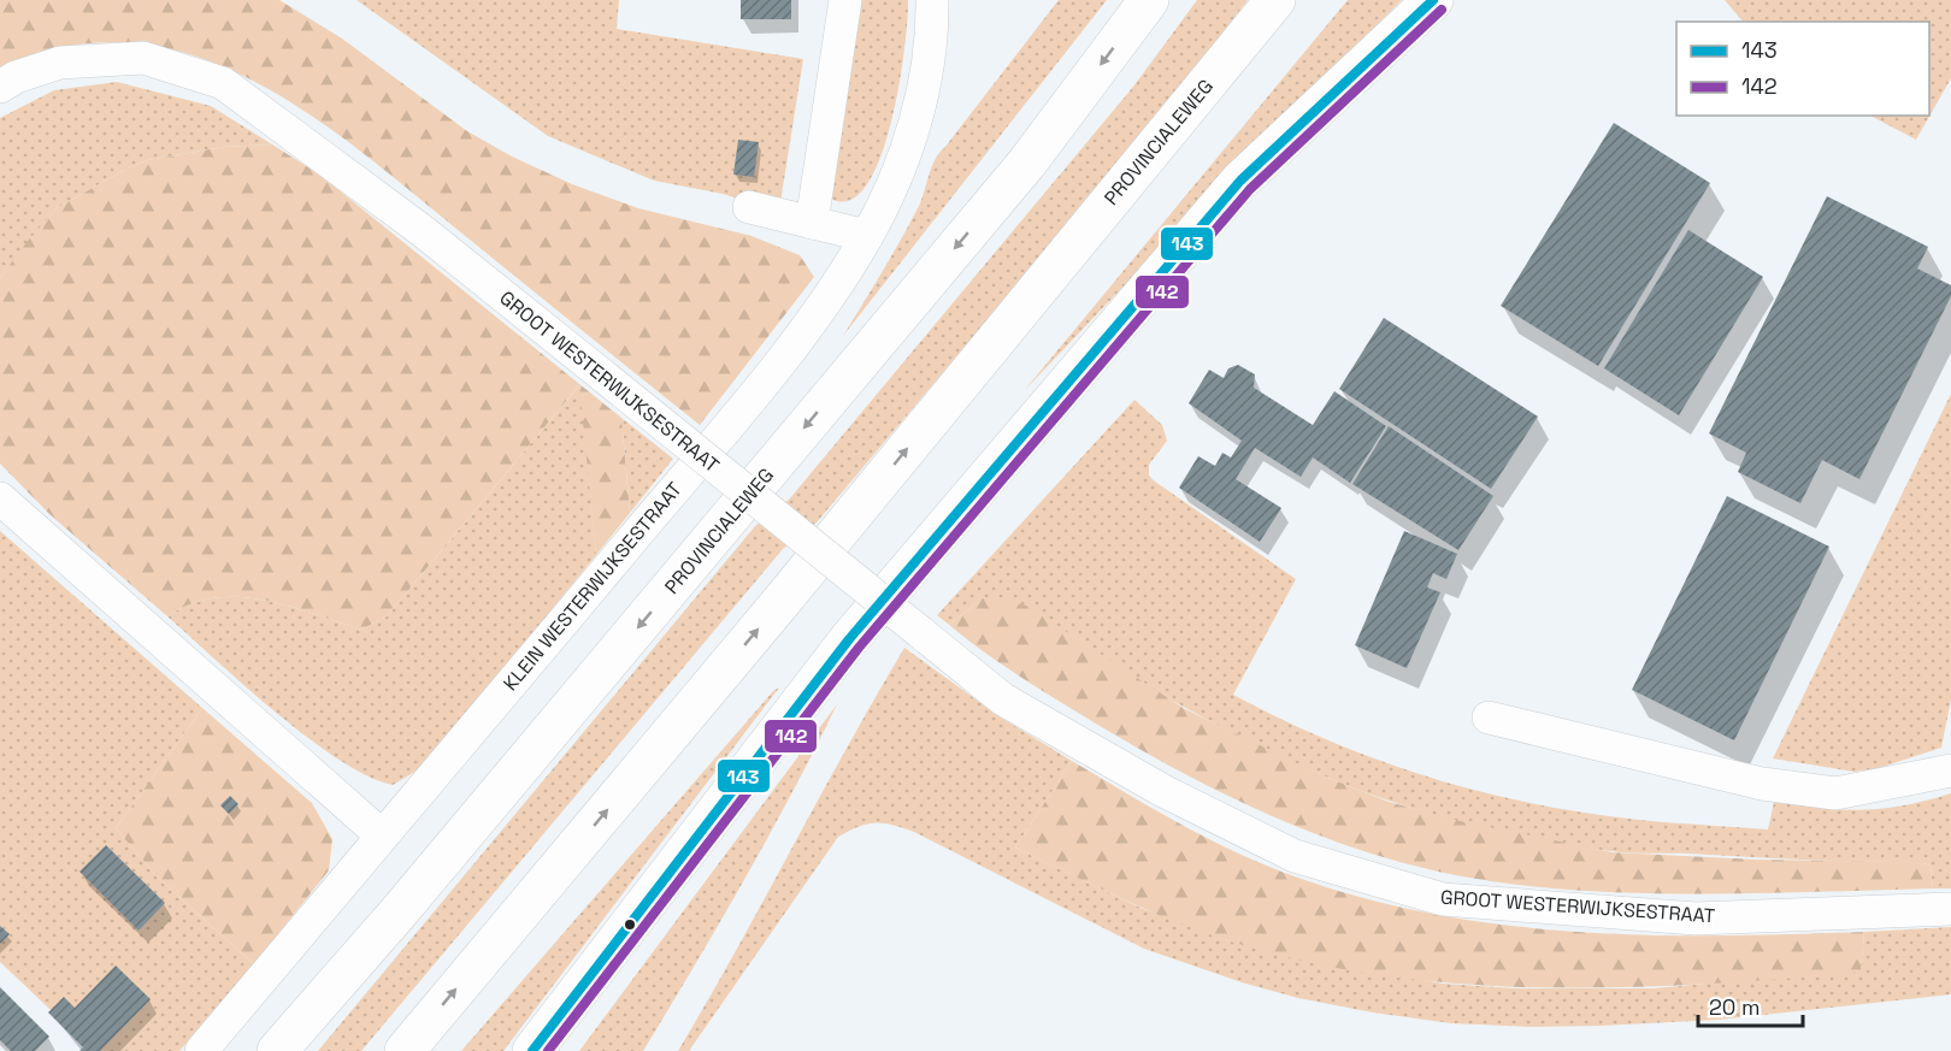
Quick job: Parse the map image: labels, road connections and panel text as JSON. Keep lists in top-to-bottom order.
{
  "streets": {
    "main road": ["PROVINCIALEWEG"],
    "street": ["GROOT WESTERWIJKSESTRAAT", "KLEIN WESTERWIJKSESTRAAT"]
  },
  "lines": ["transit line 143", "transit line 142"],
  "legend": ["143", "142"],
  "scale_bar": "20 m"
}
